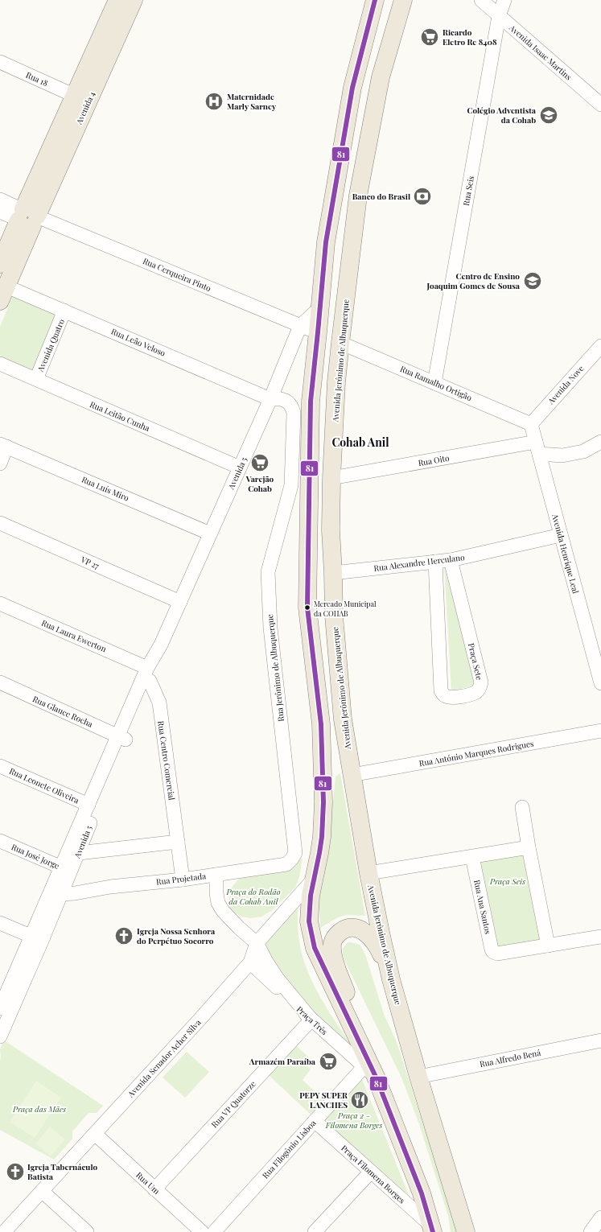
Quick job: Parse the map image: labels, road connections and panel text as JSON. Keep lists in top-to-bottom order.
{
  "streets": {
    "main road": ["Avenida 4", "Avenida Jerônimo de Albuquerque"],
    "street": [
      "Avenida Isaac Martins",
      "Rua 18",
      "Rua Seis",
      "Rua Cerqueira Pinto",
      "Rua Leão Veloso",
      "Avenida Quatro",
      "Rua Ramalho Ortigão",
      "Avenida Nove",
      "Rua Leitão Cunha",
      "Rua Oito",
      "Avenida 5",
      "Rua Luís Miro",
      "Avenida Henrique Leal",
      "VP 27",
      "Rua Alexandre Herculano",
      "Rua Laura Ewerton",
      "Praça Sete",
      "Rua Jerônimo de Albuquerque",
      "Rua Glauce Rocha",
      "Rua António Marques Rodrigues",
      "Rua Centro Comercial",
      "Rua Leonete Oliveira",
      "Rua José Jorge",
      "Rua Projetada",
      "Rua Ana Santos",
      "Praça Três",
      "Avenida Senador Acher Silva",
      "Rua Alfredo Bená",
      "Rua VP Quatorze",
      "Rua Filogônio Lisboa",
      "Praça Filomena Borges",
      "Rua Um"
    ]
  },
  "crossings": [
    ["Avenida Isaac Martins", "Rua Seis"],
    ["Rua 18", "Avenida 4"],
    ["Avenida 4", "Rua Cerqueira Pinto"],
    ["Avenida 4", "Rua Leão Veloso"],
    ["Rua Seis", "Rua Ramalho Ortigão"],
    ["Rua Cerqueira Pinto", "Avenida 5"],
    ["Rua Leão Veloso", "Avenida Quatro"],
    ["Rua Leão Veloso", "Avenida 5"],
    ["Rua Leão Veloso", "Rua Jerônimo de Albuquerque"],
    ["Avenida Quatro", "Rua Leitão Cunha"],
    ["Avenida Jerônimo de Albuquerque", "Rua Ramalho Ortigão"],
    ["Avenida Jerônimo de Albuquerque", "Rua Oito"],
    ["Avenida Jerônimo de Albuquerque", "Rua Alexandre Herculano"],
    ["Avenida Jerônimo de Albuquerque", "Rua António Marques Rodrigues"],
    ["Avenida Jerônimo de Albuquerque", "Rua Alfredo Bená"],
    ["Rua Ramalho Ortigão", "Avenida Nove"],
    ["Rua Ramalho Ortigão", "Avenida Henrique Leal"],
    ["Avenida Nove", "Avenida Henrique Leal"],
    ["Rua Leitão Cunha", "Avenida 5"],
    ["Rua Oito", "Avenida Henrique Leal"],
    ["Avenida 5", "Rua Luís Miro"],
    ["Avenida 5", "VP 27"],
    ["Avenida 5", "Rua Laura Ewerton"],
    ["Avenida 5", "Rua Glauce Rocha"],
    ["Avenida 5", "Rua Centro Comercial"],
    ["Avenida 5", "Rua Leonete Oliveira"],
    ["Avenida 5", "Rua José Jorge"],
    ["Avenida 5", "Rua Projetada"],
    ["Avenida Henrique Leal", "Rua Alexandre Herculano"],
    ["Rua Alexandre Herculano", "Praça Sete"],
    ["Rua Laura Ewerton", "Rua Centro Comercial"],
    ["Rua Jerônimo de Albuquerque", "Rua Projetada"],
    ["Rua Centro Comercial", "Rua Projetada"],
    ["Praça Três", "Avenida Senador Acher Silva"],
    ["Praça Três", "Rua VP Quatorze"],
    ["Praça Três", "Rua Filogônio Lisboa"],
    ["Avenida Senador Acher Silva", "Rua Um"],
    ["Rua VP Quatorze", "Rua Um"],
    ["Rua Filogônio Lisboa", "Praça Filomena Borges"]
  ],
  "districts": ["Cohab Anil"],
  "parks": [
    "Praça Seis",
    "Praça do Rodão da Cohab Anil",
    "Praça das Mães",
    "Praça 2 - Filomena Borges"
  ],
  "places": {
    "supermarket": ["Ricardo Eletro Re 8408", "Varejão Cohab", "Armazém Paraíba"],
    "hospital": ["Maternidade Marly Sarney"],
    "school or university": ["Colégio Adventista da Cohab", "Centro de Ensino Joaquim Gomes de Sousa"],
    "bank": ["Banco do Brasil"],
    "other": ["Mercado Municipal da COHAB"],
    "church": ["Igreja Nossa Senhora do Perpétuo Socorro", "Igreja Tabernáculo Batista"],
    "restaurant": ["PEPY SUPER LANCHES"]
  },
  "lines": ["transit line 81"]
}
